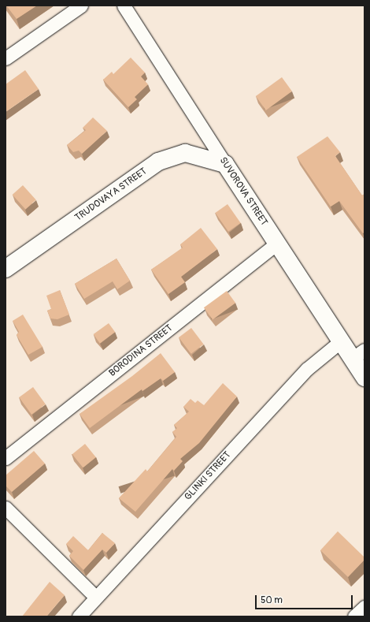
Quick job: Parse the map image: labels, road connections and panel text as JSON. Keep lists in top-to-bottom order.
{
  "streets": {
    "main road": ["SUVOROVA STREET", "TRUDOVAYA STREET"],
    "street": ["BORODINA STREET", "GLINKI STREET"]
  },
  "crossings": [
    ["SUVOROVA STREET", "TRUDOVAYA STREET"],
    ["SUVOROVA STREET", "BORODINA STREET"],
    ["SUVOROVA STREET", "GLINKI STREET"]
  ],
  "scale_bar": "50 m"
}
